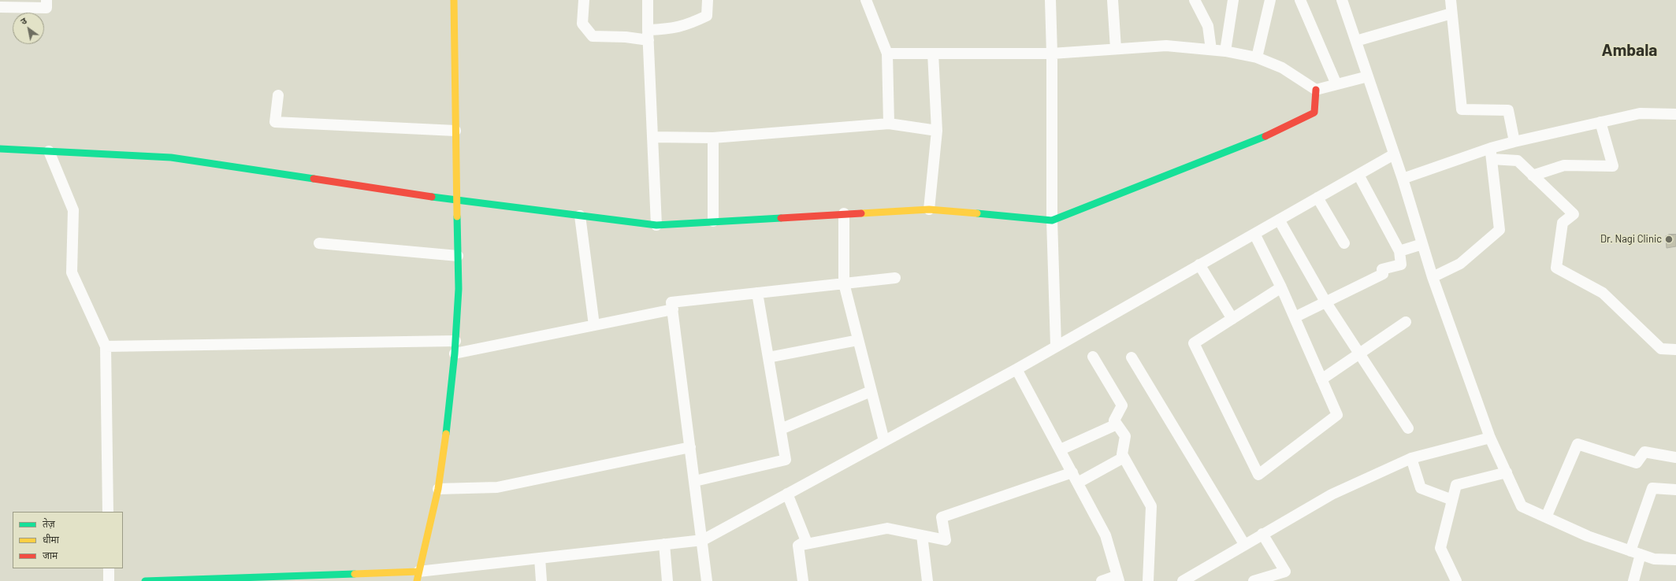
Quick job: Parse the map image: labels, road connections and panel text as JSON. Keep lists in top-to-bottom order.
{
  "districts": ["Ambala"],
  "places": ["Dr. Nagi Clinic"],
  "legend": ["तेज़", "धीमा", "जाम"],
  "north": "top left"
}
